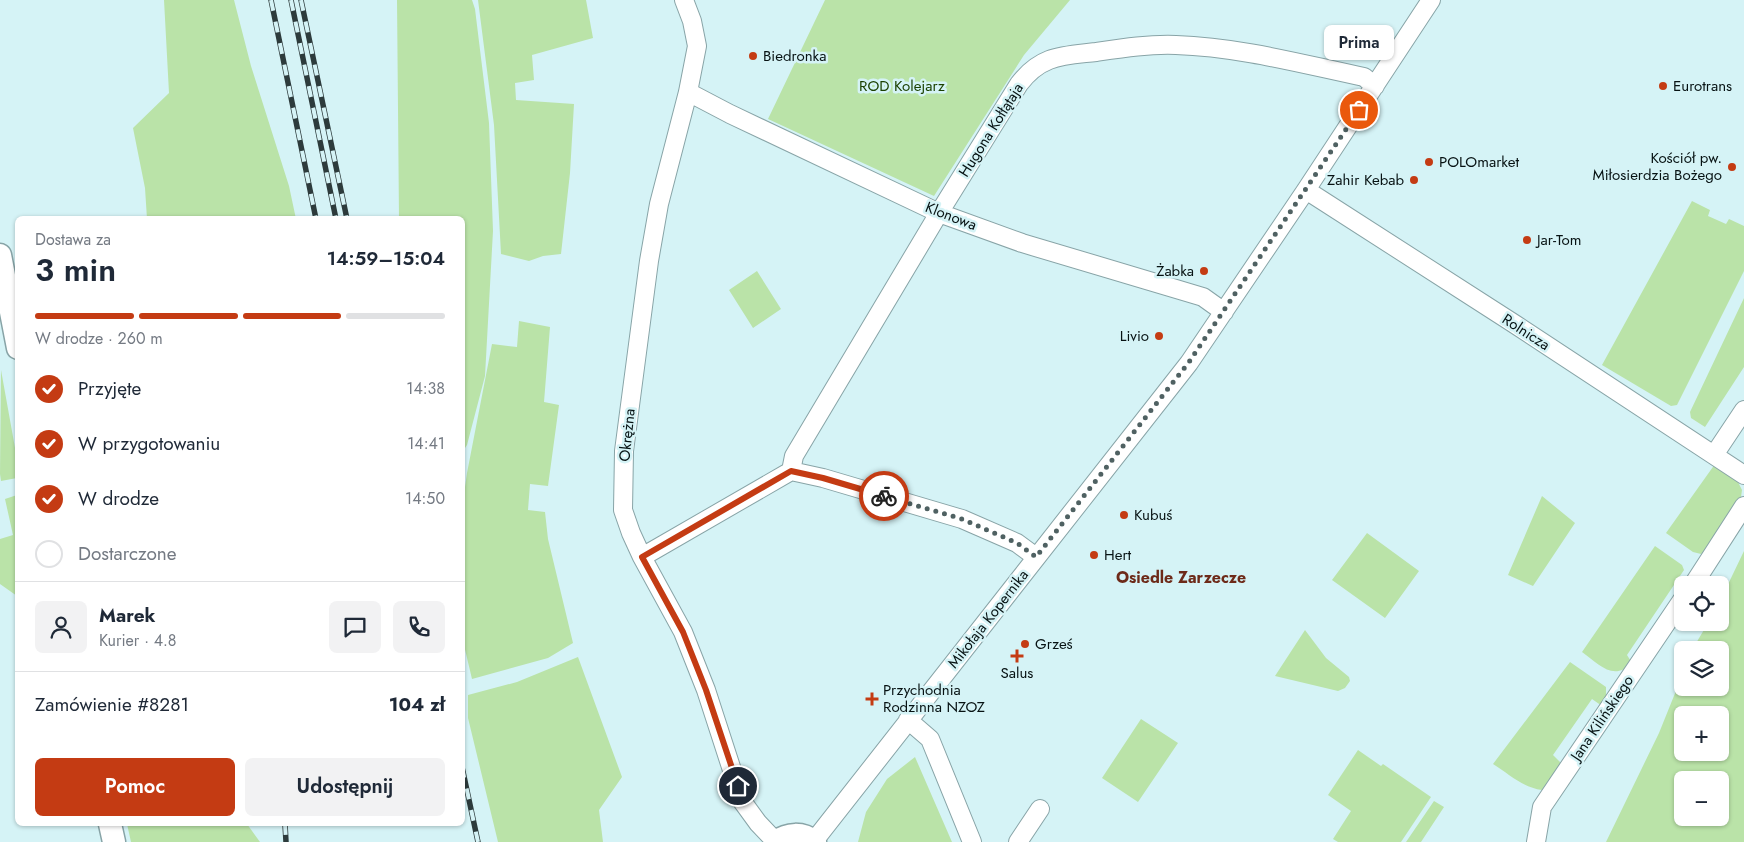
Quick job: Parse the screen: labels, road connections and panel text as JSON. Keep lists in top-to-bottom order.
{
  "streets": {
    "street": [
      "Hugona Kołłątaja",
      "Klonowa",
      "Rolnicza",
      "Okrężna",
      "Mikołaja Kopernika",
      "Jana Kilińskiego"
    ]
  },
  "crossings": [
    ["Hugona Kołłątaja", "Klonowa"],
    ["Hugona Kołłątaja", "Mikołaja Kopernika"],
    ["Klonowa", "Okrężna"],
    ["Klonowa", "Mikołaja Kopernika"],
    ["Rolnicza", "Mikołaja Kopernika"]
  ],
  "districts": ["Osiedle Zarzecze"],
  "parks": ["ROD Kolejarz"],
  "places": {
    "other": [
      "Biedronka",
      "Eurotrans",
      "Prima",
      "POLOmarket",
      "Kościół pw. Miłosierdzia Bożego",
      "Zahir Kebab",
      "Jar-Tom",
      "Żabka",
      "Livio",
      "Kubuś",
      "Hert",
      "Grześ"
    ],
    "health": ["Salus", "Przychodnia Rodzinna NZOZ"]
  },
  "page": {
    "bubble": "Prima",
    "heading": ["3 min", "Dostawa za", "14:59–15:04"],
    "panel": [
      "Marek",
      "Kurier · 4.8",
      "Zamówienie #8281",
      "104 zł"
    ],
    "bar": "W drodze · 260 m",
    "list": [
      ["Przyjęte", "14:38"],
      ["W przygotowaniu", "14:41"],
      ["W drodze", "14:50"],
      "Dostarczone"
    ],
    "map_buttons": ["+", "−"],
    "buttons": ["Pomoc", "Udostępnij"]
  }
}
